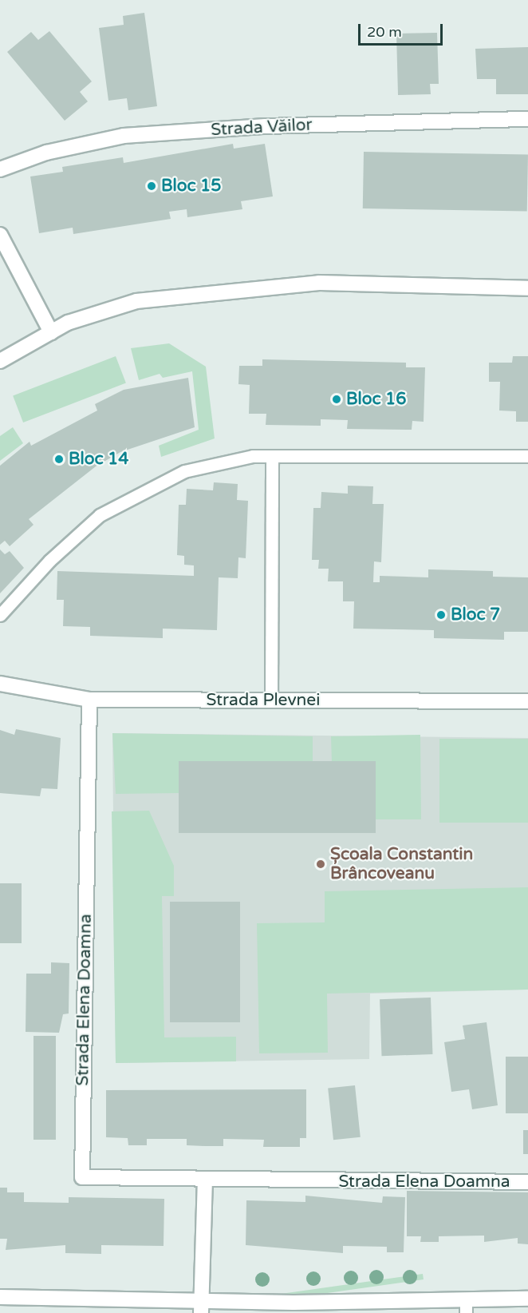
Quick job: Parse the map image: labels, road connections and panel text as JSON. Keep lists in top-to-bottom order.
{
  "streets": {
    "street": ["Strada Văilor", "Strada Plevnei", "Strada Elena Doamna"]
  },
  "crossings": [
    ["Strada Plevnei", "Strada Elena Doamna"]
  ],
  "places": [
    "Bloc 15",
    "Bloc 16",
    "Bloc 14",
    "Bloc 7",
    "Școala Constantin Brâncoveanu"
  ],
  "scale_bar": "20 m"
}
